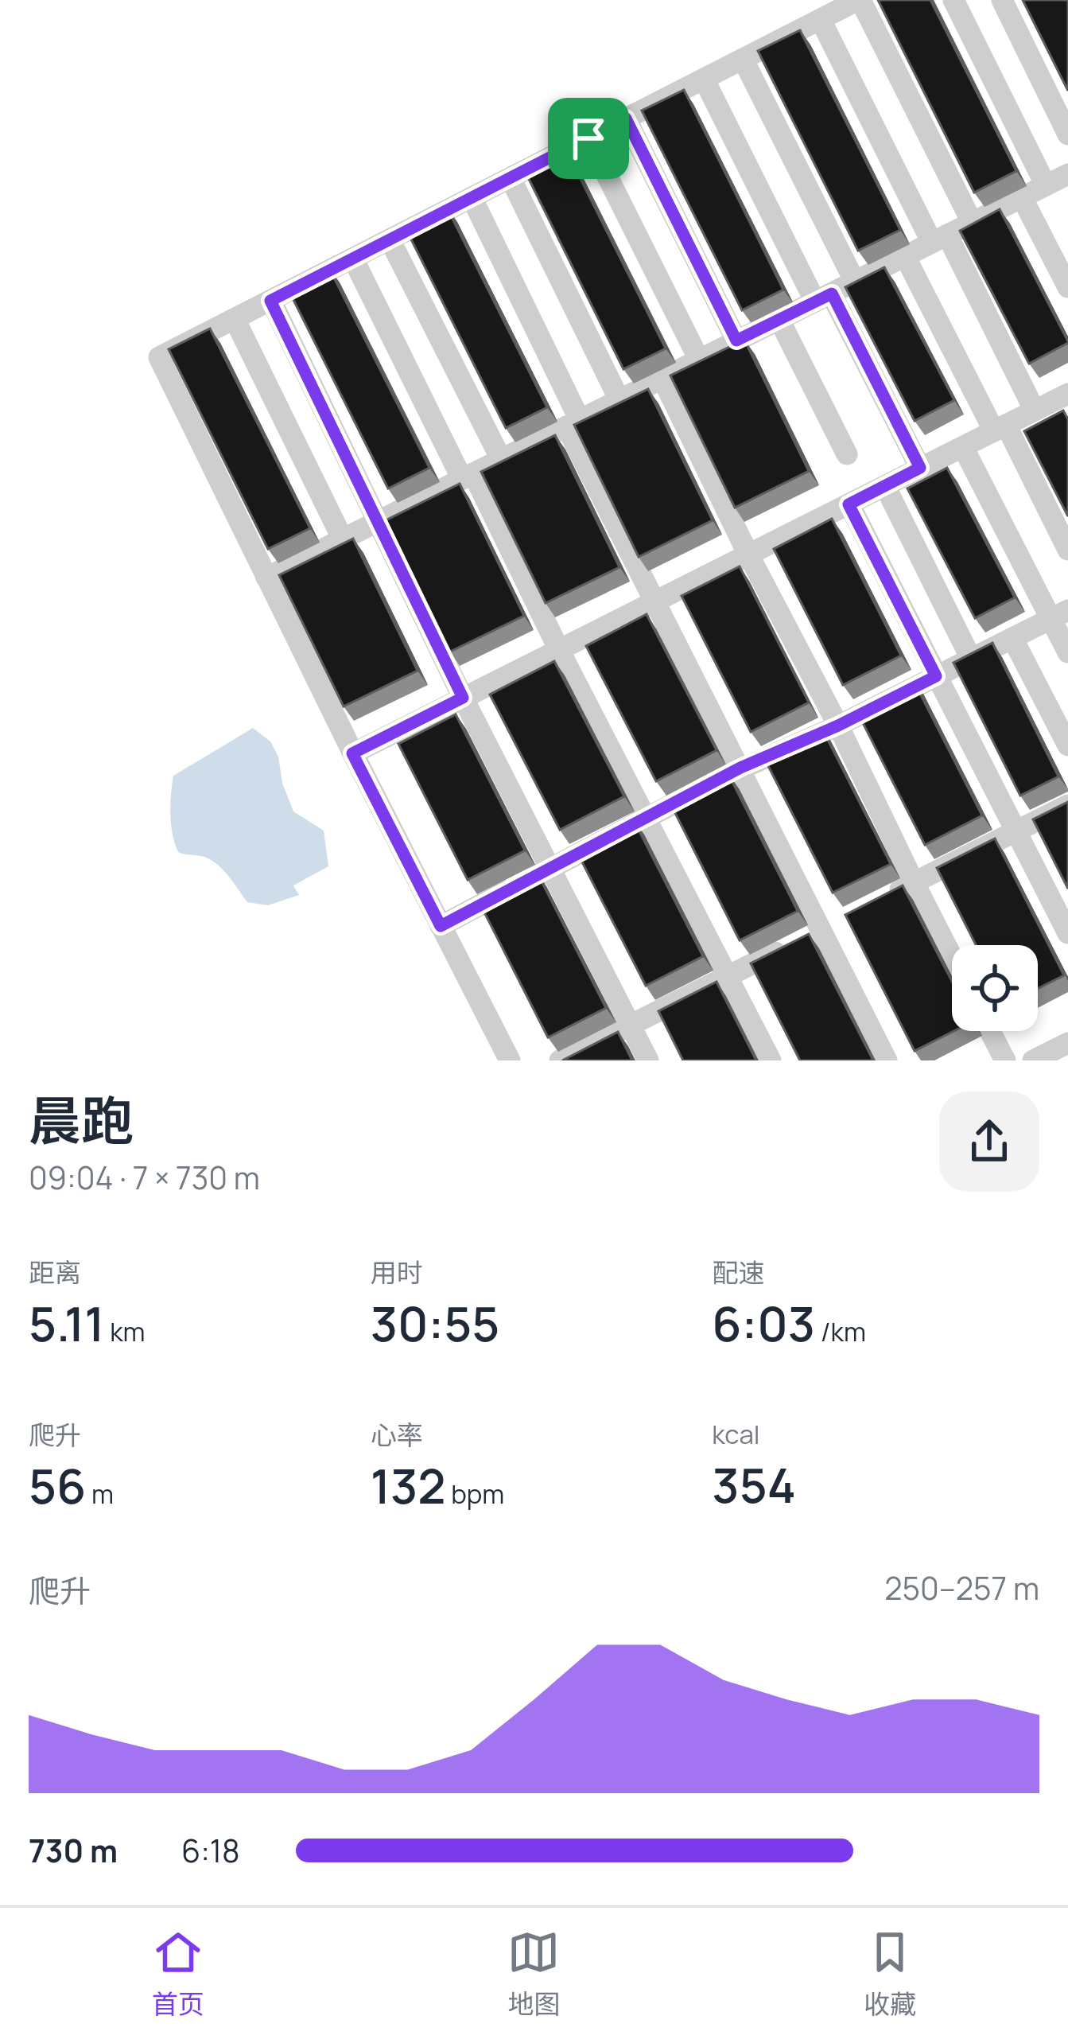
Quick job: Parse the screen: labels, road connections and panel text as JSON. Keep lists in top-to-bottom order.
{
  "page": {
    "heading": ["晨跑", "09:04 · 7 × 730 m"],
    "stats": [
      ["距离", "5.11 km"],
      ["用时", "30:55"],
      ["配速", "6:03 /km"],
      ["爬升", "56 m"],
      ["心率", "132 bpm"],
      ["kcal", "354"]
    ],
    "chart": ["爬升", "250–257 m"],
    "list": [
      {
        "name": "730 m",
        "note": "6:18"
      }
    ],
    "tabs": ["首页", "地图", "收藏"]
  }
}
